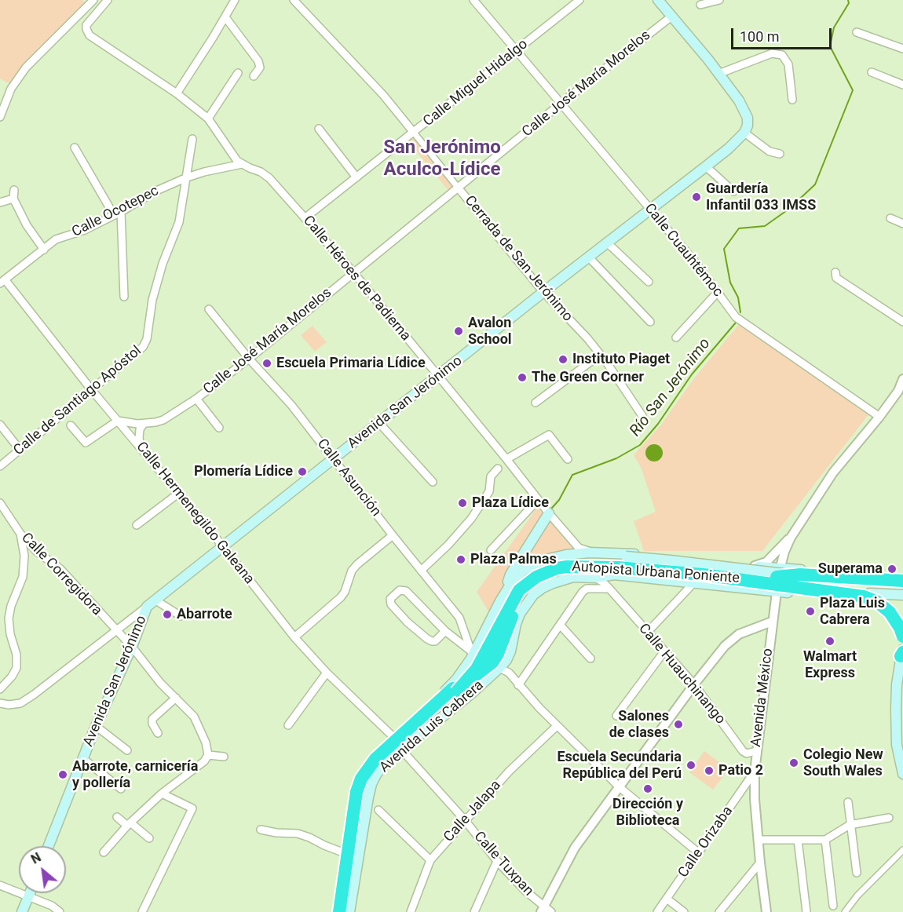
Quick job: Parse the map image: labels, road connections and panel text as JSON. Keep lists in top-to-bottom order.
{
  "streets": {
    "highway": ["Autopista Urbana Poniente"],
    "main road": ["Avenida San Jerónimo", "Avenida Luis Cabrera"],
    "street": [
      "Calle Miguel Hidalgo",
      "Calle José María Morelos",
      "Calle Ocotepec",
      "Calle Cuauhtémoc",
      "Cerrada de San Jerónimo",
      "Calle Héroes de Padierna",
      "Calle de Santiago Apóstol",
      "Calle Asunción",
      "Calle Hermenegildo Galeana",
      "Calle Corregidora",
      "Calle Huauchinango",
      "Avenida México",
      "Calle Jalapa",
      "Calle Orizaba",
      "Calle Tuxpan"
    ]
  },
  "crossings": [
    ["Calle Miguel Hidalgo", "Calle Cuauhtémoc"],
    ["Calle Miguel Hidalgo", "Cerrada de San Jerónimo"],
    ["Calle Miguel Hidalgo", "Calle Héroes de Padierna"],
    ["Calle José María Morelos", "Calle Cuauhtémoc"],
    ["Calle José María Morelos", "Cerrada de San Jerónimo"],
    ["Calle José María Morelos", "Calle Héroes de Padierna"],
    ["Calle José María Morelos", "Calle Asunción"],
    ["Calle José María Morelos", "Calle Hermenegildo Galeana"],
    ["Calle Ocotepec", "Calle Héroes de Padierna"],
    ["Calle Ocotepec", "Calle de Santiago Apóstol"],
    ["Calle Ocotepec", "Calle Hermenegildo Galeana"],
    ["Calle Cuauhtémoc", "Avenida San Jerónimo"],
    ["Cerrada de San Jerónimo", "Avenida San Jerónimo"],
    ["Calle Héroes de Padierna", "Avenida San Jerónimo"],
    ["Calle Héroes de Padierna", "Avenida Luis Cabrera"],
    ["Calle de Santiago Apóstol", "Calle Hermenegildo Galeana"],
    ["Avenida San Jerónimo", "Calle Asunción"],
    ["Avenida San Jerónimo", "Calle Hermenegildo Galeana"],
    ["Avenida San Jerónimo", "Calle Corregidora"],
    ["Calle Asunción", "Avenida Luis Cabrera"],
    ["Calle Hermenegildo Galeana", "Avenida Luis Cabrera"],
    ["Autopista Urbana Poniente", "Avenida México"],
    ["Autopista Urbana Poniente", "Avenida Luis Cabrera"],
    ["Calle Huauchinango", "Avenida México"],
    ["Calle Huauchinango", "Avenida Luis Cabrera"],
    ["Avenida México", "Avenida Luis Cabrera"],
    ["Avenida México", "Calle Orizaba"],
    ["Avenida Luis Cabrera", "Calle Tuxpan"],
    ["Calle Jalapa", "Calle Tuxpan"]
  ],
  "districts": ["San Jerónimo Aculco-Lídice"],
  "water": ["Río San Jerónimo"],
  "places": [
    "Guardería Infantil 033 IMSS",
    "Avalon School",
    "Instituto Piaget",
    "Escuela Primaria Lídice",
    "The Green Corner",
    "Plomería Lídice",
    "Plaza Lídice",
    "Plaza Palmas",
    "Superama",
    "Plaza Luis Cabrera",
    "Abarrote",
    "Walmart Express",
    "Salones de clases",
    "Colegio New South Wales",
    "Escuela Secundaria República del Perú",
    "Patio 2",
    "Abarrote, carnicería y pollería",
    "Dirección y Biblioteca"
  ],
  "scale_bar": "100 m",
  "north": "top left"
}
